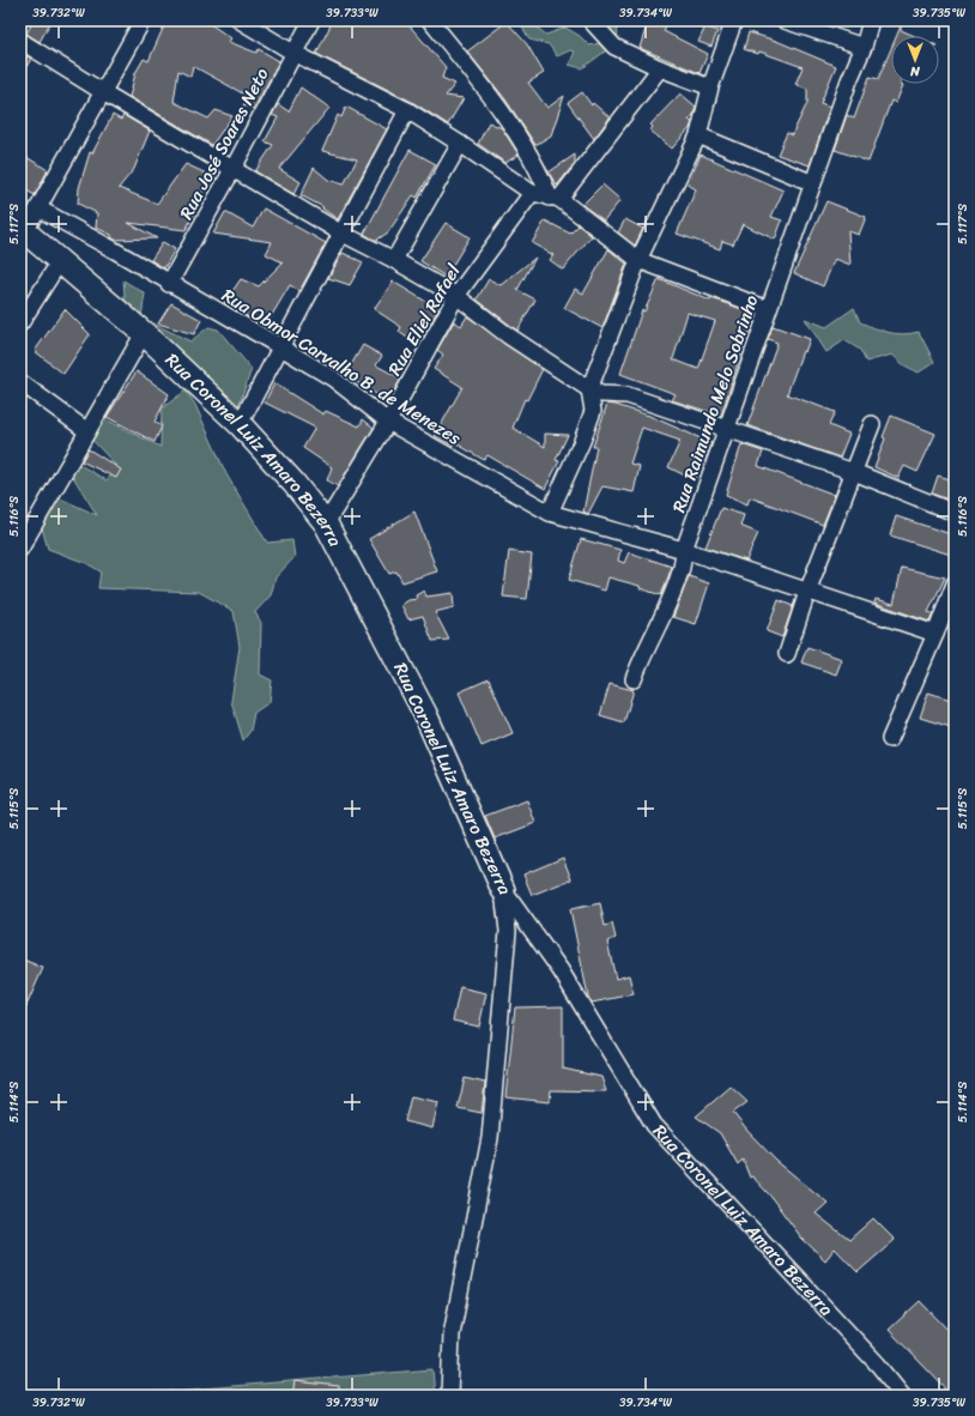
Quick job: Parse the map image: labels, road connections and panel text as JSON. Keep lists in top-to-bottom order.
{
  "streets": {
    "street": [
      "Rua José Soares Neto",
      "Rua Eliel Rafael",
      "Rua Obmor Carvalho B. de Menezes",
      "Rua Raimundo Melo Sobrinho",
      "Rua Coronel Luiz Amaro Bezerra"
    ]
  },
  "crossings": [
    ["Rua José Soares Neto", "Rua Obmor Carvalho B. de Menezes"],
    ["Rua Eliel Rafael", "Rua Obmor Carvalho B. de Menezes"],
    ["Rua Eliel Rafael", "Rua Coronel Luiz Amaro Bezerra"],
    ["Rua Obmor Carvalho B. de Menezes", "Rua Raimundo Melo Sobrinho"]
  ],
  "north": "bottom",
  "coordinates": [
    "39.732°W",
    "39.733°W",
    "39.734°W",
    "39.735°W",
    "5.117°S",
    "5.116°S",
    "5.115°S",
    "5.114°S"
  ]
}
